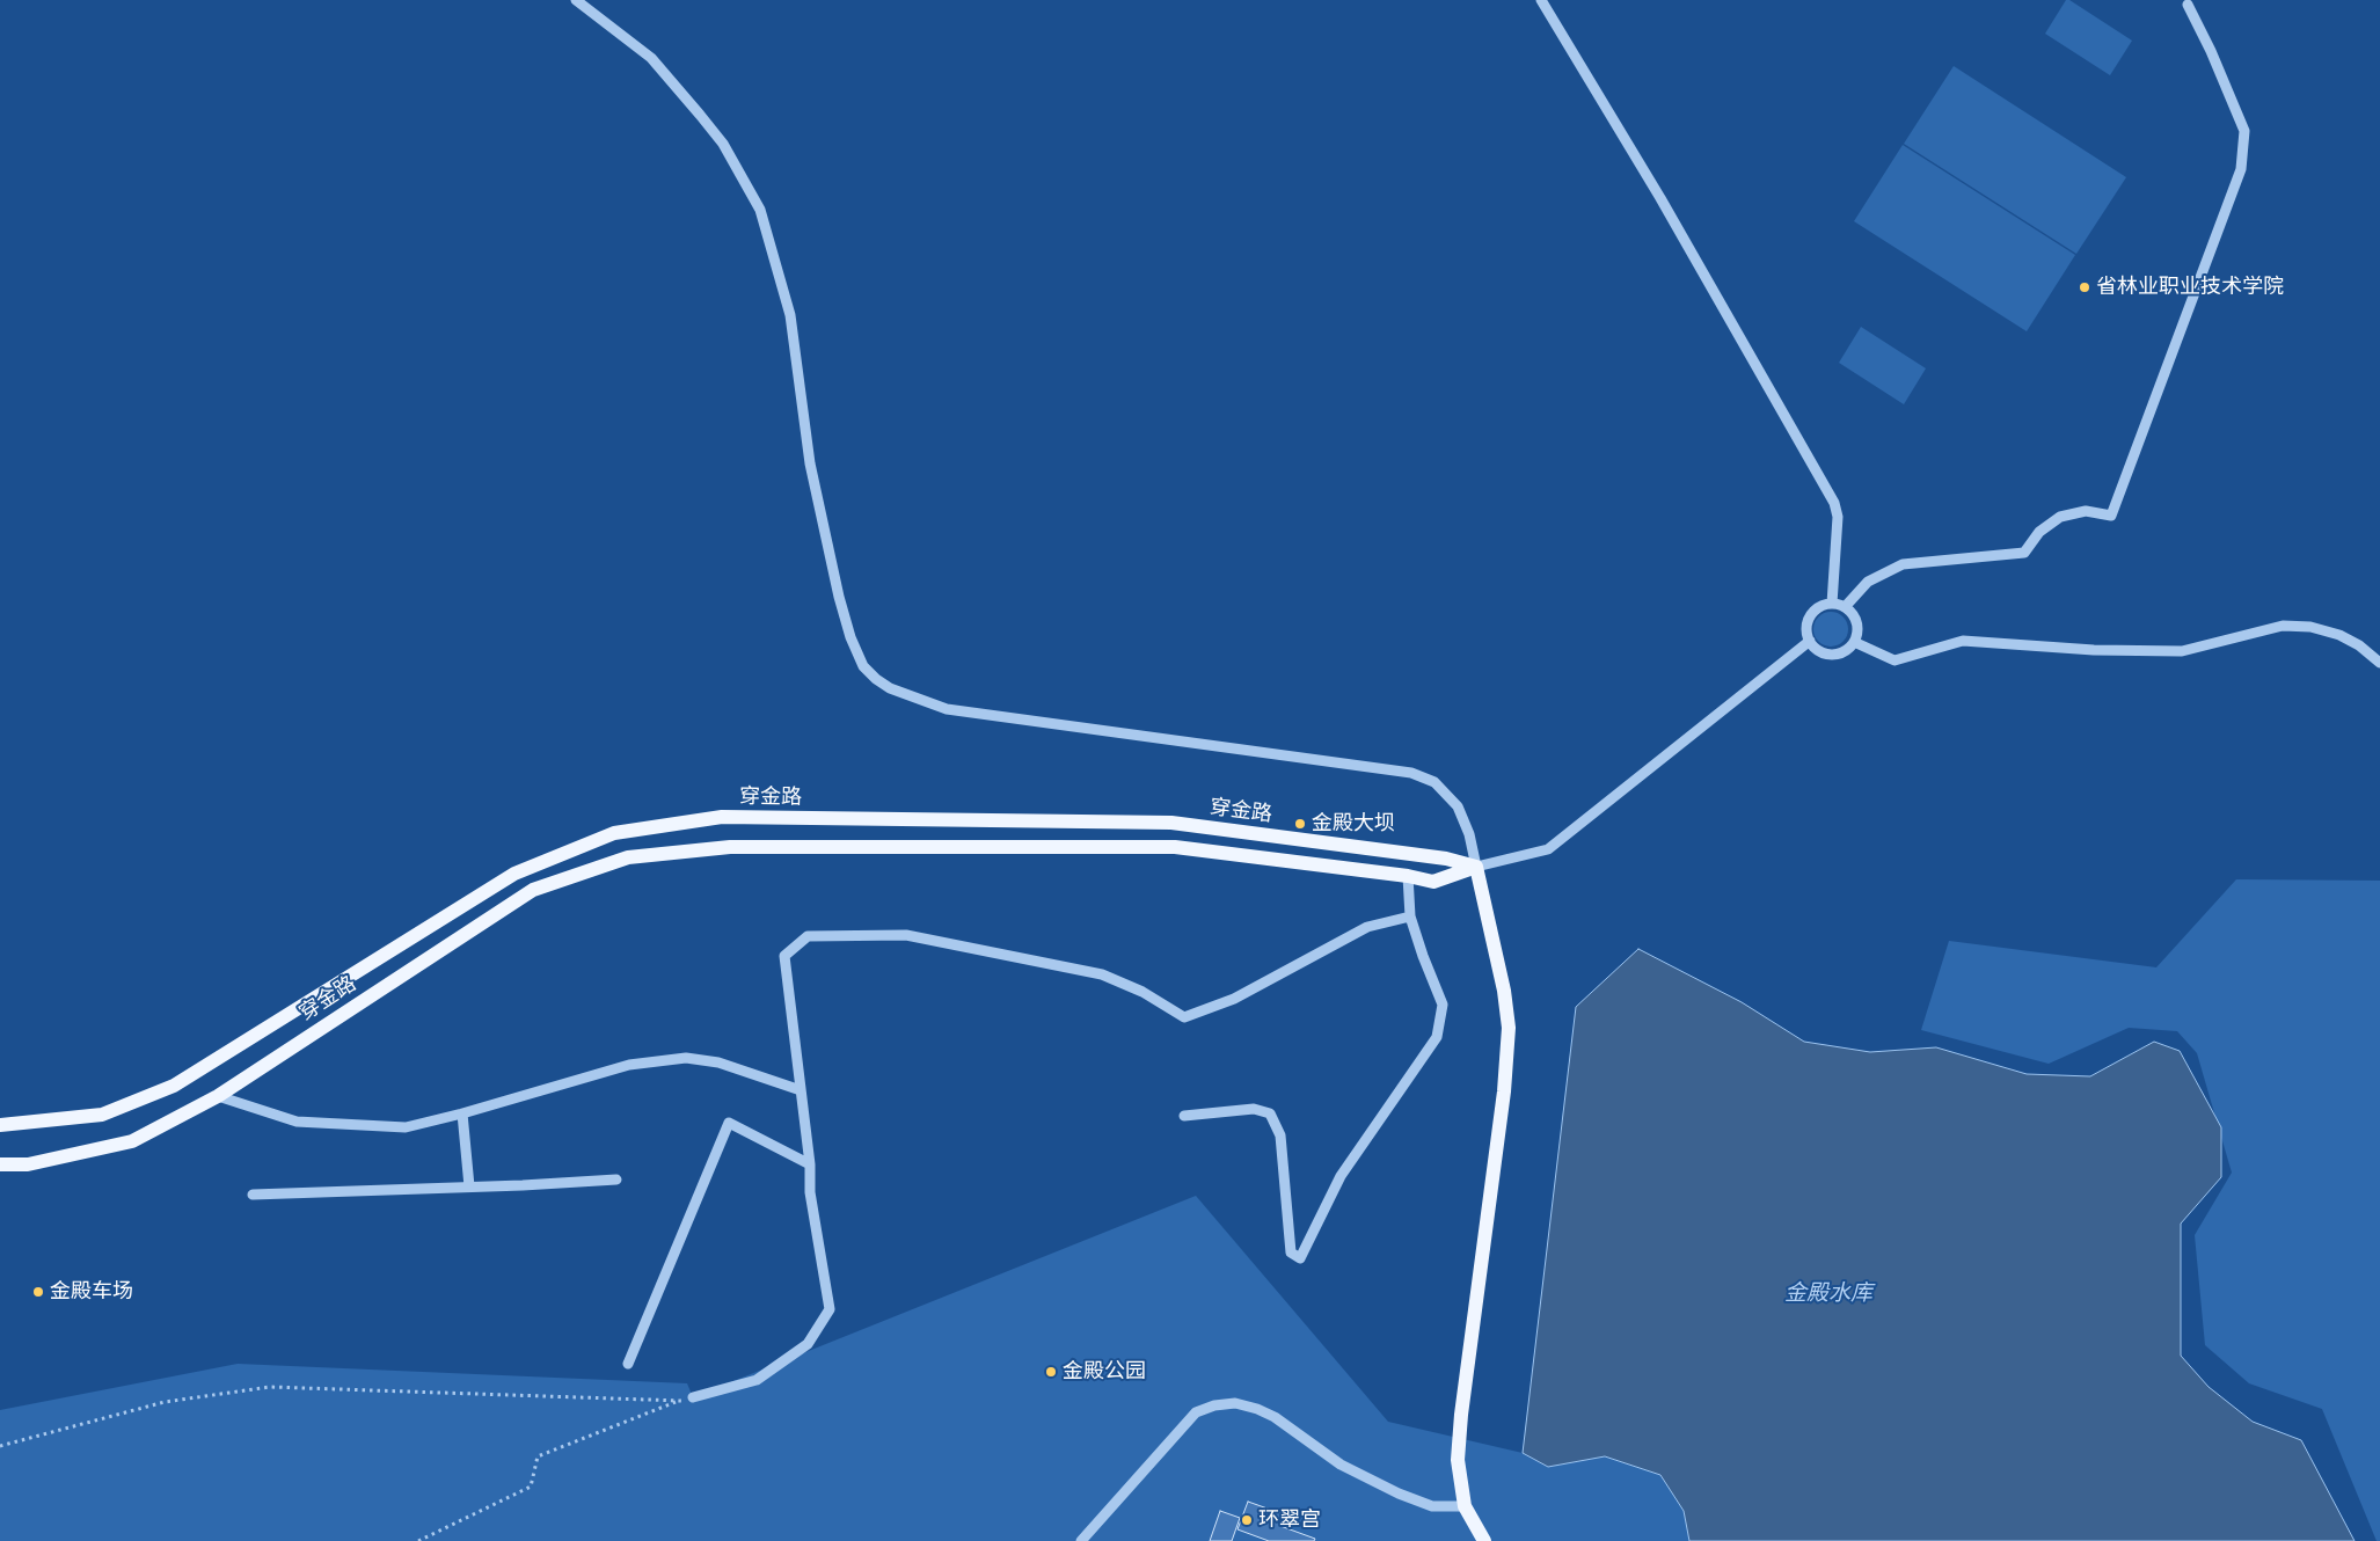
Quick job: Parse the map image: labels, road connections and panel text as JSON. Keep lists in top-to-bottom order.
{
  "streets": {
    "main road": ["穿金路"]
  },
  "water": ["金殿水库"],
  "places": [
    "省林业职业技术学院",
    "金殿大坝",
    "金殿车场",
    "金殿公园",
    "环翠宫"
  ]
}
